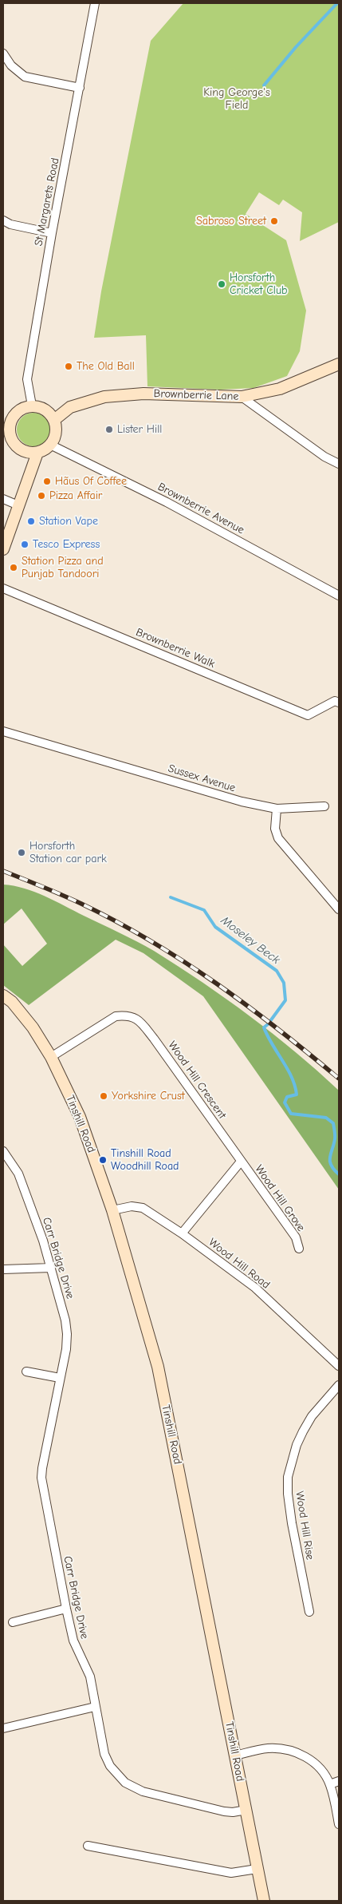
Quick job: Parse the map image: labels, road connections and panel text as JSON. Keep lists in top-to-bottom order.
{
  "streets": {
    "street": [
      "St Margarets Road",
      "Brownberrie Lane",
      "Brownberrie Avenue",
      "Brownberrie Walk",
      "Sussex Avenue",
      "Wood Hill Crescent",
      "Tinshill Road",
      "Wood Hill Grove",
      "Carr Bridge Drive",
      "Wood Hill Road",
      "Wood Hill Rise"
    ]
  },
  "crossings": [
    ["St Margarets Road", "Brownberrie Lane"],
    ["St Margarets Road", "Brownberrie Avenue"],
    ["Brownberrie Lane", "Brownberrie Avenue"],
    ["Wood Hill Crescent", "Tinshill Road"],
    ["Wood Hill Crescent", "Wood Hill Grove"],
    ["Tinshill Road", "Carr Bridge Drive"],
    ["Tinshill Road", "Wood Hill Road"]
  ],
  "water": ["Moseley Beck"],
  "parks": ["King George's Field"],
  "places": [
    "Sabroso Street",
    "Horsforth Cricket Club",
    "The Old Ball",
    "Lister Hill",
    "Hãus Of Coffee",
    "Pizza Affair",
    "Station Vape",
    "Tesco Express",
    "Station Pizza and Punjab Tandoori",
    "Horsforth Station car park",
    "Yorkshire Crust",
    "Tinshill Road Woodhill Road"
  ]
}
